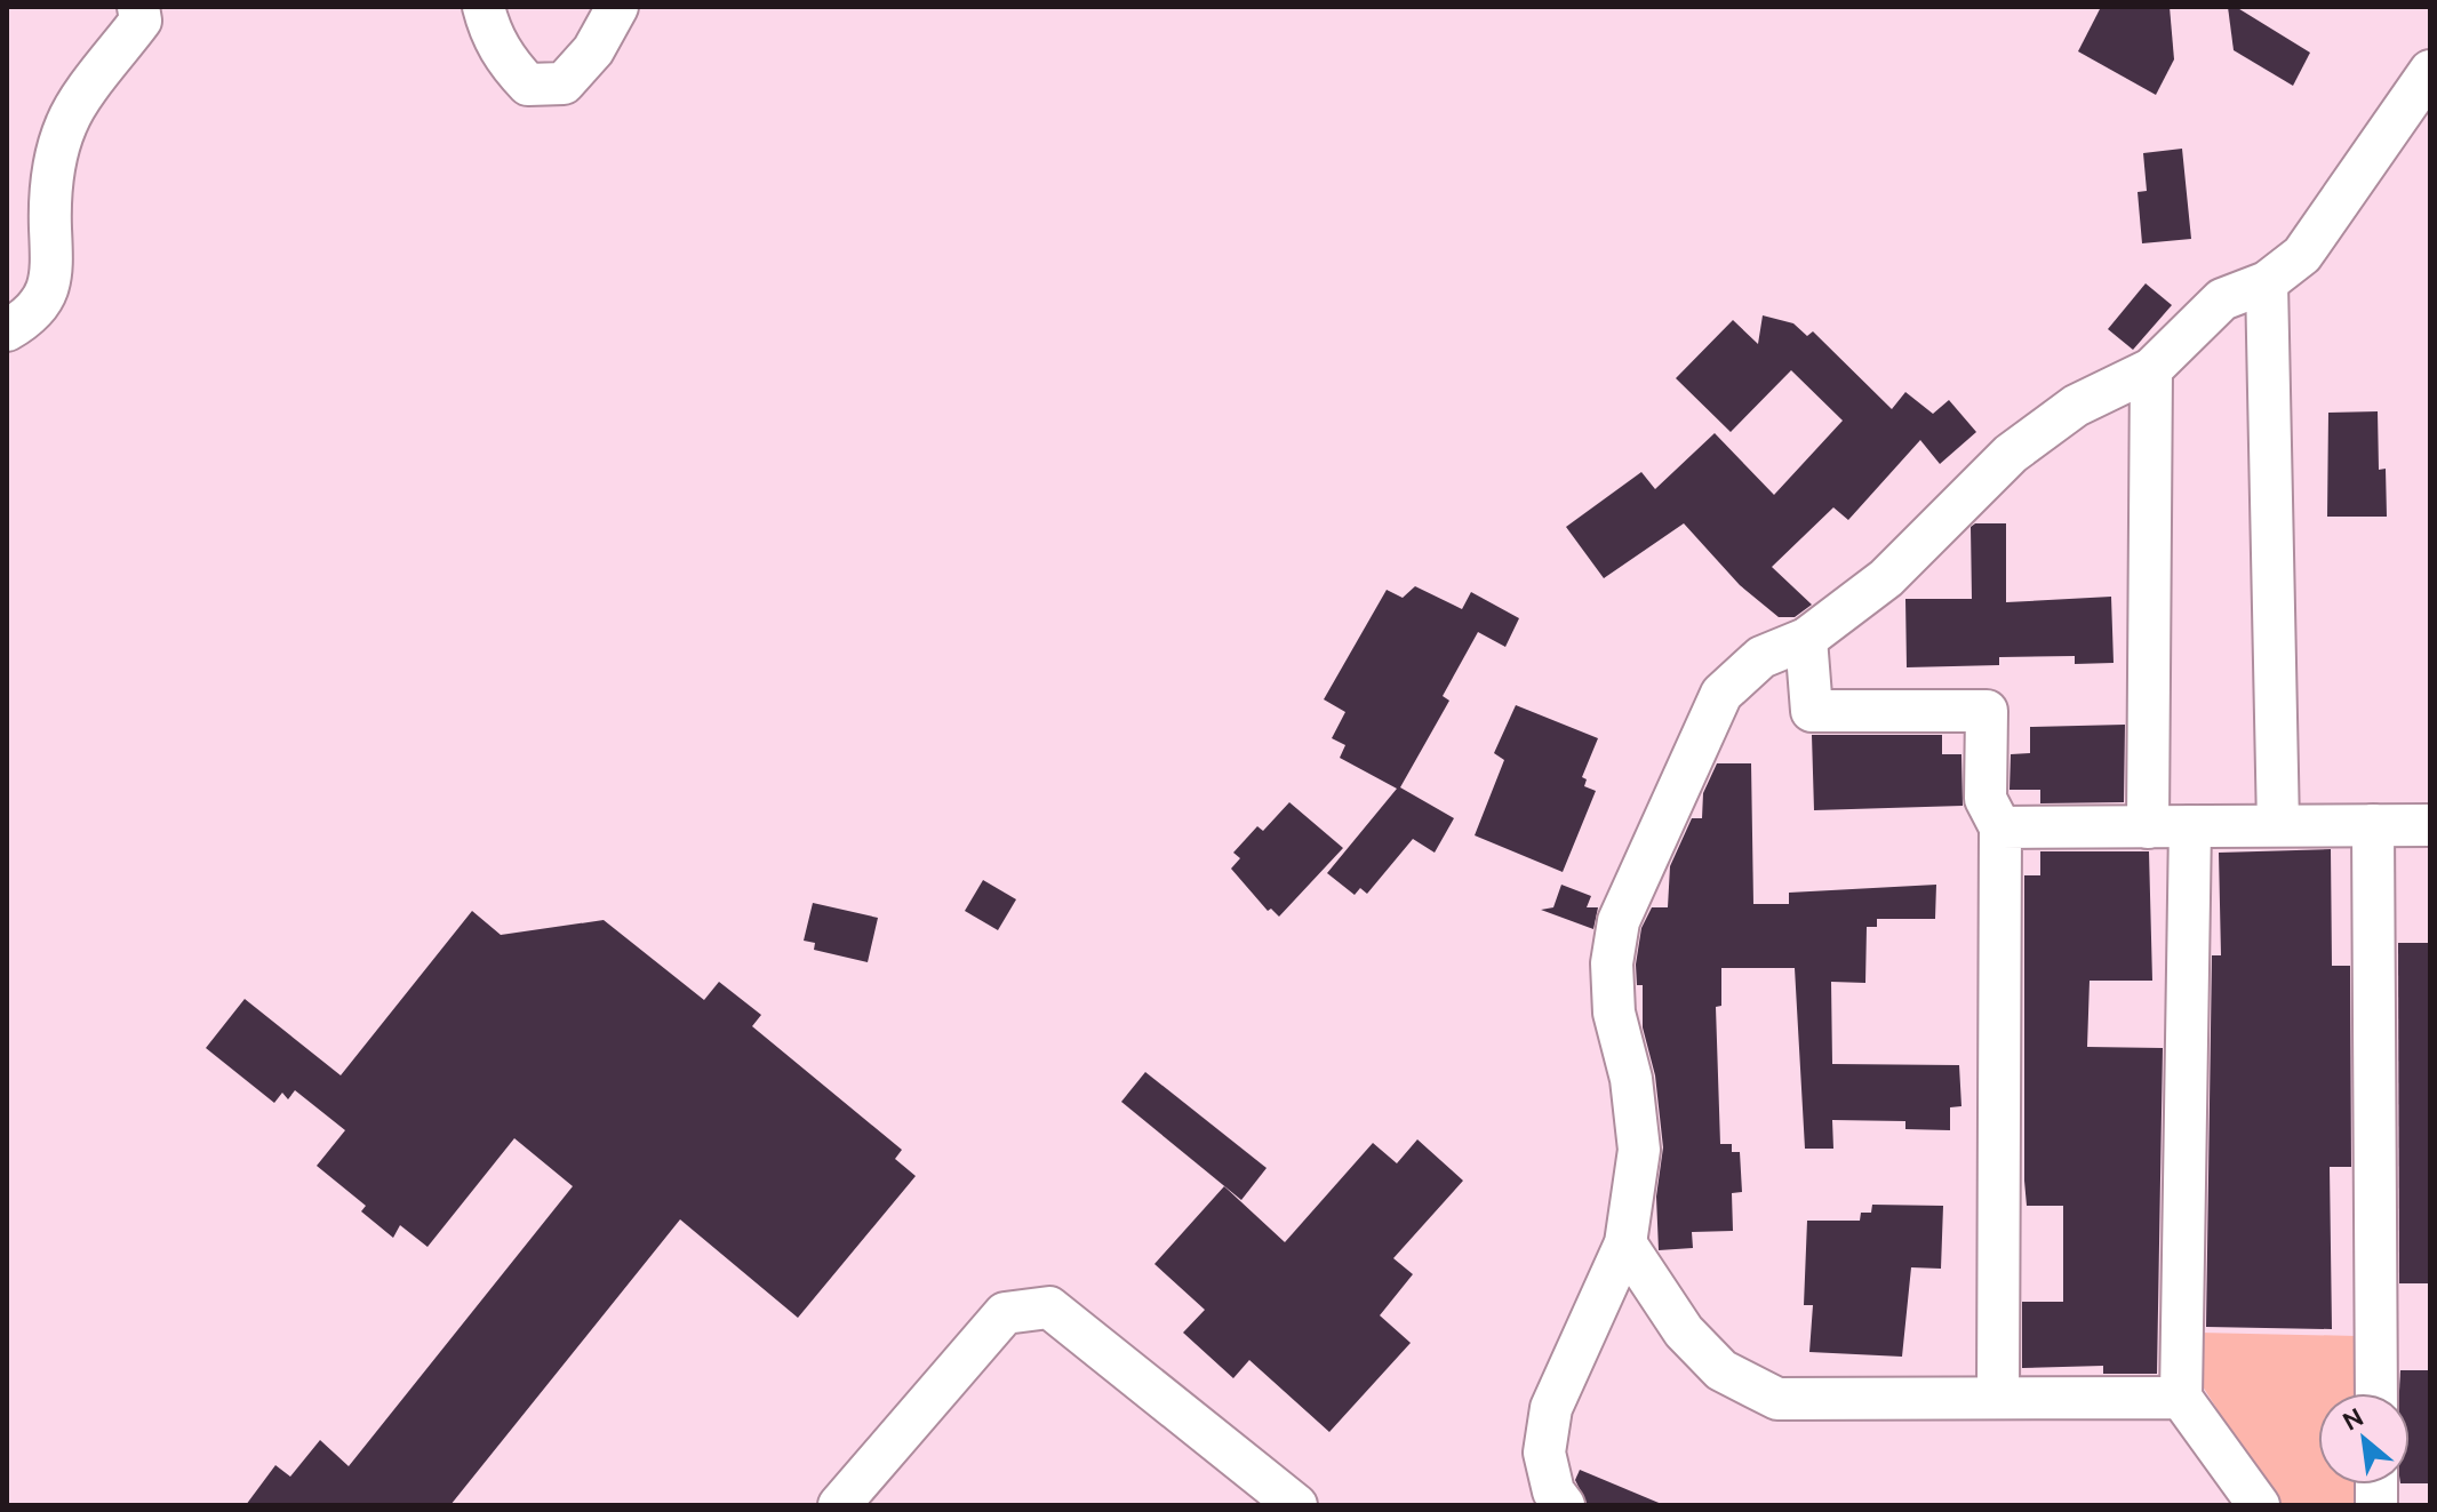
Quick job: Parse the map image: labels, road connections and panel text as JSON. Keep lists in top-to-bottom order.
{
  "north": "top left"
}
